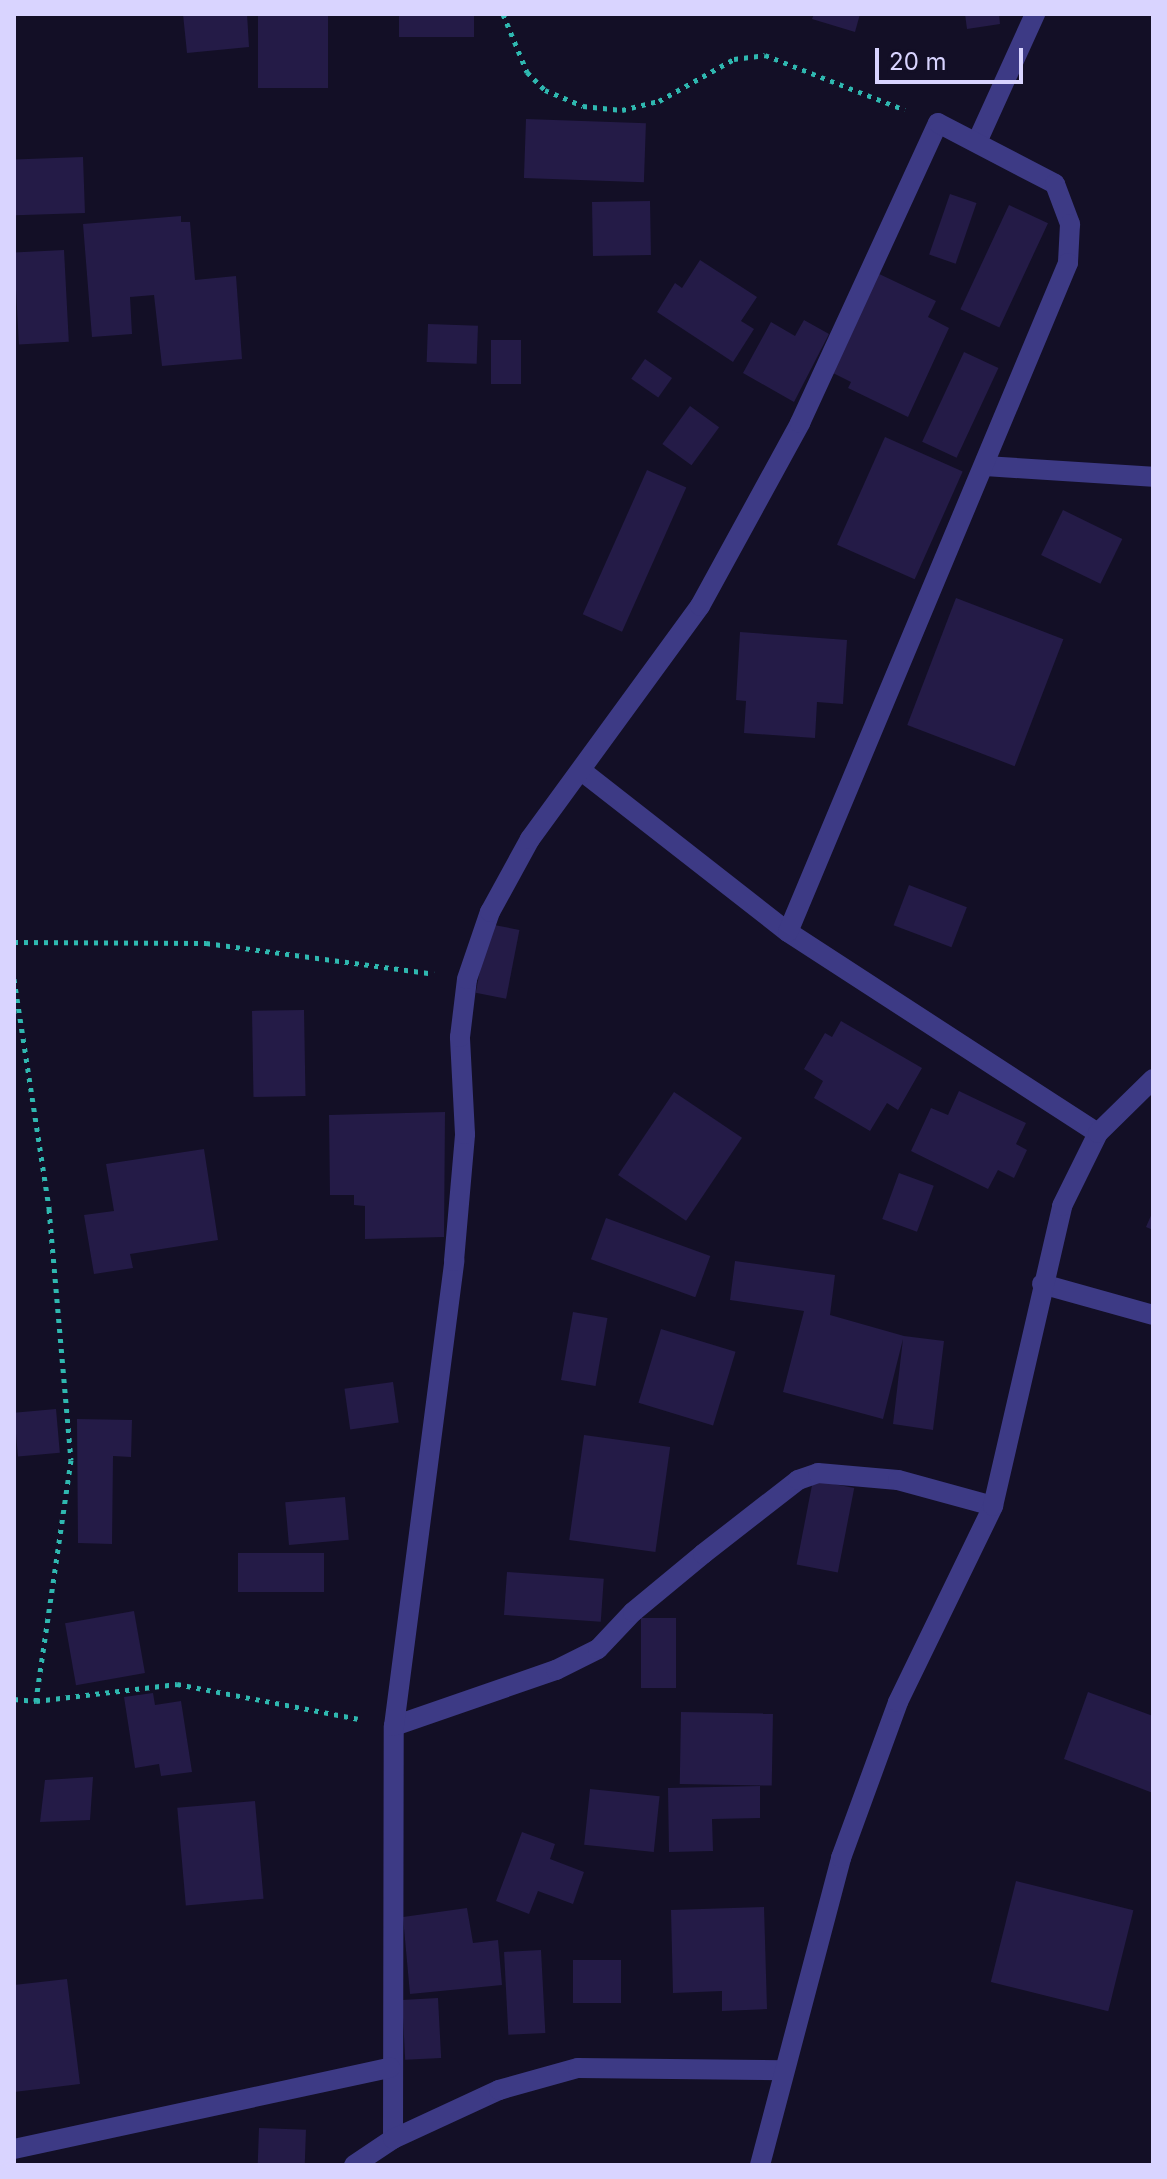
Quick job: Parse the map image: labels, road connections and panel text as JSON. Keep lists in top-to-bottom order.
{
  "scale_bar": "20 m"
}
